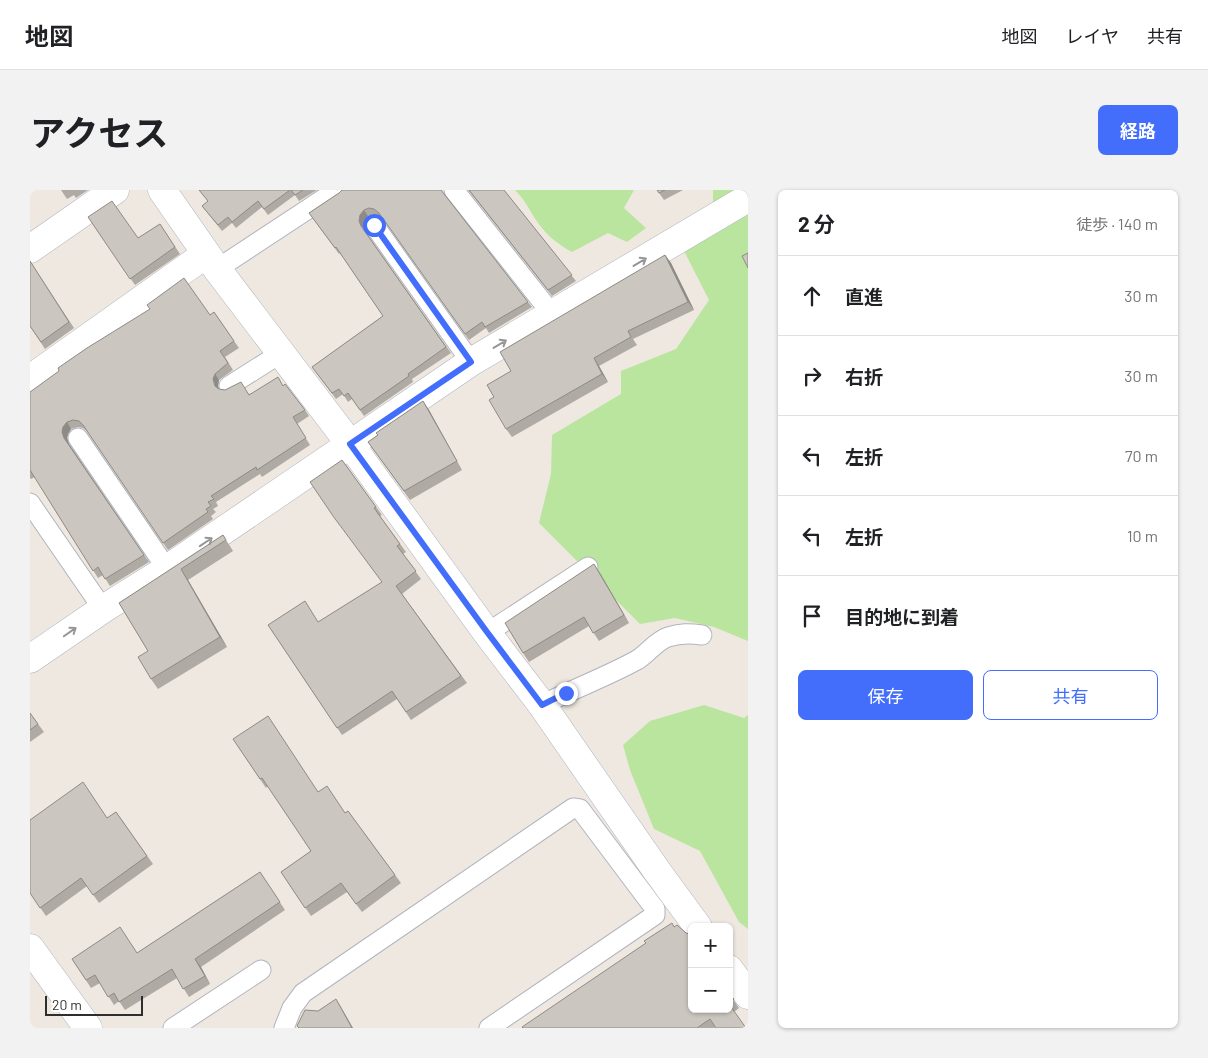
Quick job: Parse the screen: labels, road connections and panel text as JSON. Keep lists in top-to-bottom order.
{
  "scale_bar": "20 m",
  "page": {
    "header": "地図",
    "nav": ["地図", "レイヤ", "共有"],
    "title": "アクセス",
    "buttons": [
      "経路",
      ["保存", "共有"]
    ],
    "heading": ["2 分", "徒歩 · 140 m"],
    "list": [
      ["直進", "30 m"],
      ["右折", "30 m"],
      ["左折", "70 m"],
      ["左折", "10 m"],
      "目的地に到着"
    ],
    "map_buttons": ["+", "−"],
    "scale": "20 m"
  }
}
